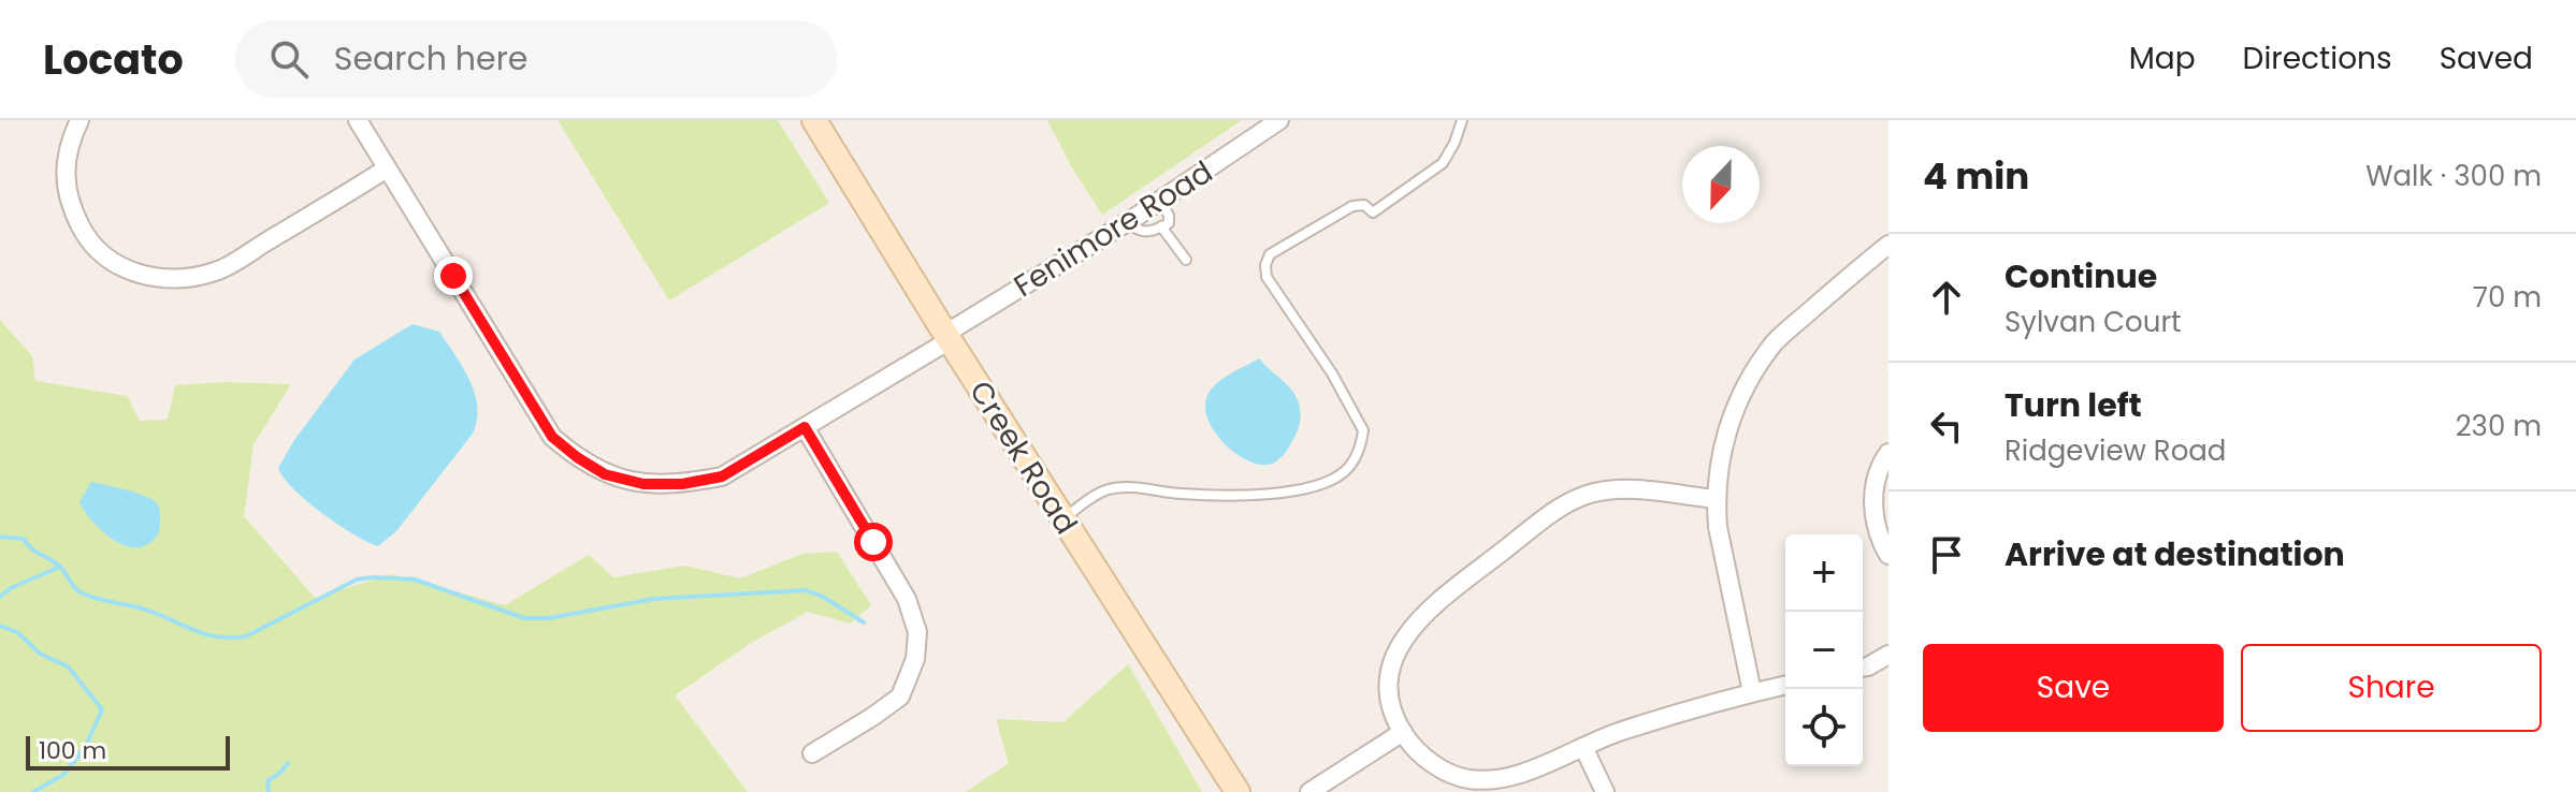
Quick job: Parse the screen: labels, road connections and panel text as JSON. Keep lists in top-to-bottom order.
{
  "streets": {
    "main road": ["Creek Road"],
    "street": ["Fenimore Road"]
  },
  "crossings": [
    ["Fenimore Road", "Creek Road"]
  ],
  "scale_bar": "100 m",
  "north": "bottom",
  "page": {
    "header": "Locato",
    "search": "Search here",
    "nav": ["Map", "Directions", "Saved"],
    "heading": ["4 min", "Walk · 300 m"],
    "list": [
      ["Continue", "Sylvan Court", "70 m"],
      ["Turn left", "Ridgeview Road", "230 m"],
      "Arrive at destination"
    ],
    "map_buttons": ["+", "−"],
    "buttons": ["Save", "Share"],
    "scale": "100 m"
  }
}
